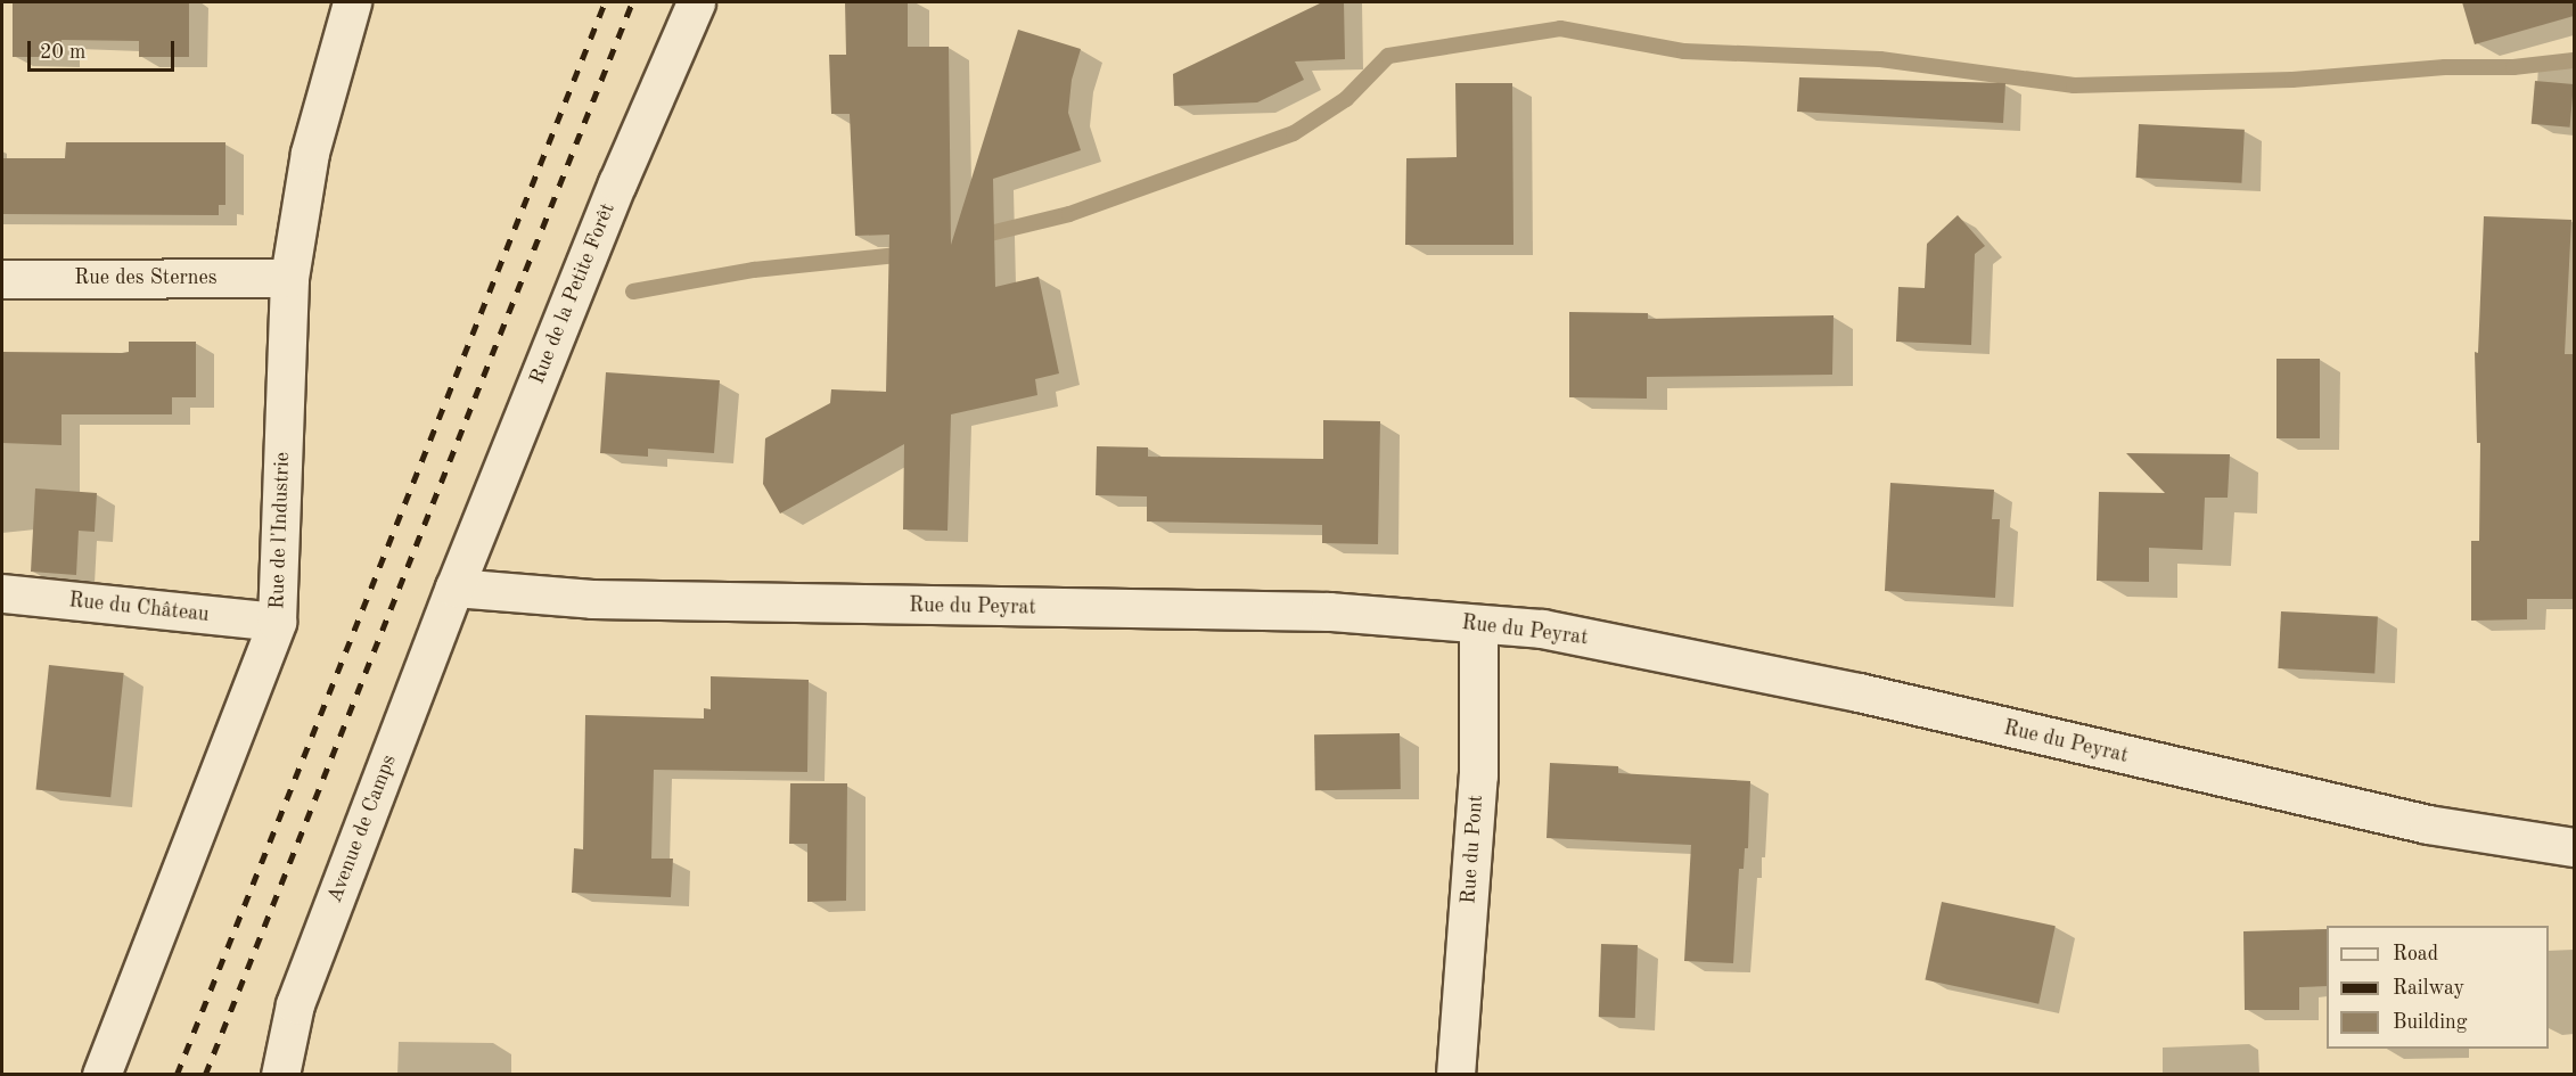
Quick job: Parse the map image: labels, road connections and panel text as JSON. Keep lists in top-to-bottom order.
{
  "streets": {
    "street": [
      "Rue des Sternes",
      "Rue de la Petite Forêt",
      "Rue de l'Industrie",
      "Rue du Peyrat",
      "Rue du Château",
      "Avenue de Camps",
      "Rue du Pont"
    ]
  },
  "crossings": [
    ["Rue des Sternes", "Rue de l'Industrie"],
    ["Rue de la Petite Forêt", "Rue du Peyrat"],
    ["Rue de la Petite Forêt", "Avenue de Camps"],
    ["Rue de l'Industrie", "Rue du Château"],
    ["Rue du Peyrat", "Avenue de Camps"],
    ["Rue du Peyrat", "Rue du Pont"]
  ],
  "legend": ["Road", "Railway", "Building"],
  "scale_bar": "20 m"
}
